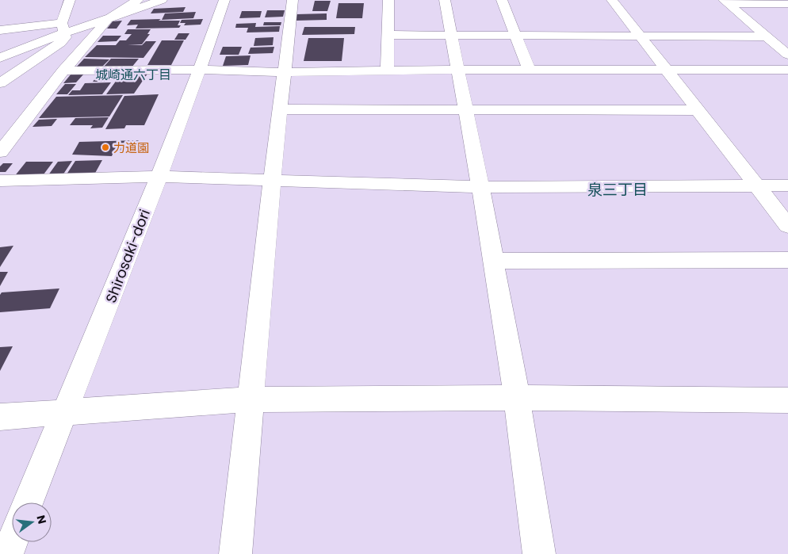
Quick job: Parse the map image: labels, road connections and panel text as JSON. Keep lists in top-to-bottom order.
{
  "streets": {
    "street": ["Shirosaki-dori"]
  },
  "districts": ["城崎通六丁目", "泉三丁目"],
  "places": ["力道園"],
  "north": "right"
}
